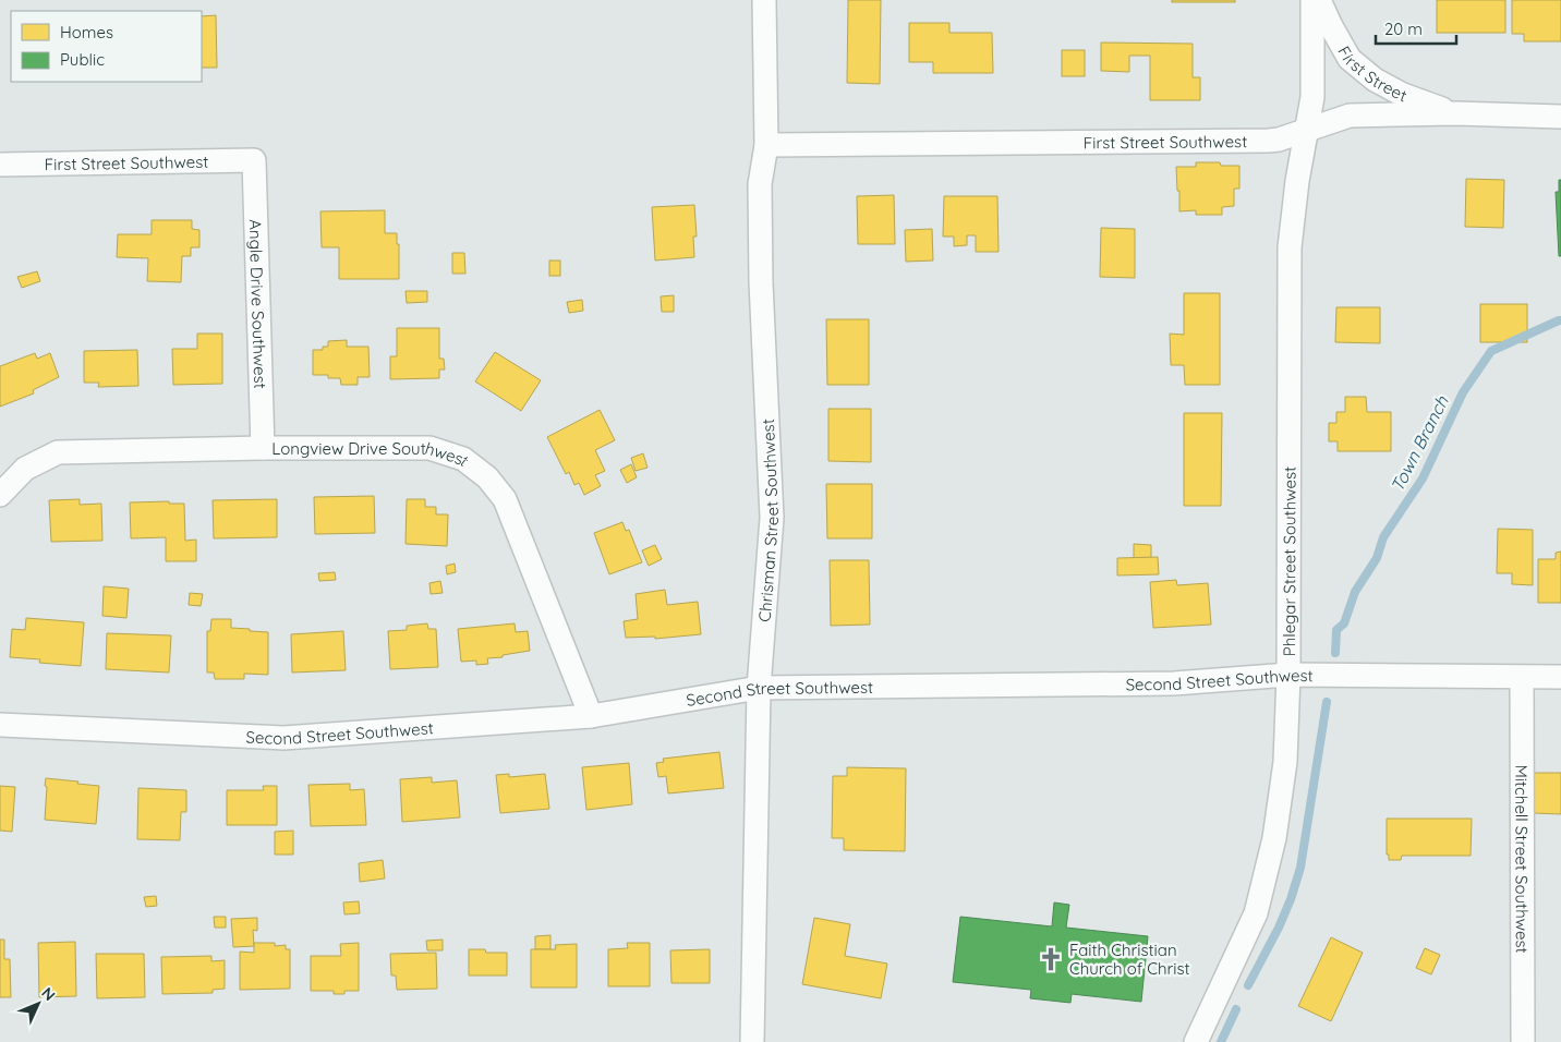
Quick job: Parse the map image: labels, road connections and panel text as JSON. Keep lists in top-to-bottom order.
{
  "streets": {
    "street": [
      "First Street",
      "First Street Southwest",
      "Angle Drive Southwest",
      "Longview Drive Southwest",
      "Chrisman Street Southwest",
      "Phlegar Street Southwest",
      "Second Street Southwest",
      "Mitchell Street Southwest"
    ]
  },
  "crossings": [
    ["First Street", "First Street Southwest"],
    ["First Street Southwest", "Angle Drive Southwest"],
    ["First Street Southwest", "Chrisman Street Southwest"],
    ["First Street Southwest", "Phlegar Street Southwest"],
    ["Angle Drive Southwest", "Longview Drive Southwest"],
    ["Longview Drive Southwest", "Second Street Southwest"],
    ["Chrisman Street Southwest", "Second Street Southwest"],
    ["Phlegar Street Southwest", "Second Street Southwest"],
    ["Second Street Southwest", "Mitchell Street Southwest"]
  ],
  "water": ["Town Branch"],
  "places": {
    "church": ["Faith Christian Church of Christ"]
  },
  "legend": ["Homes", "Public"],
  "scale_bar": "20 m",
  "north": "top right"
}
